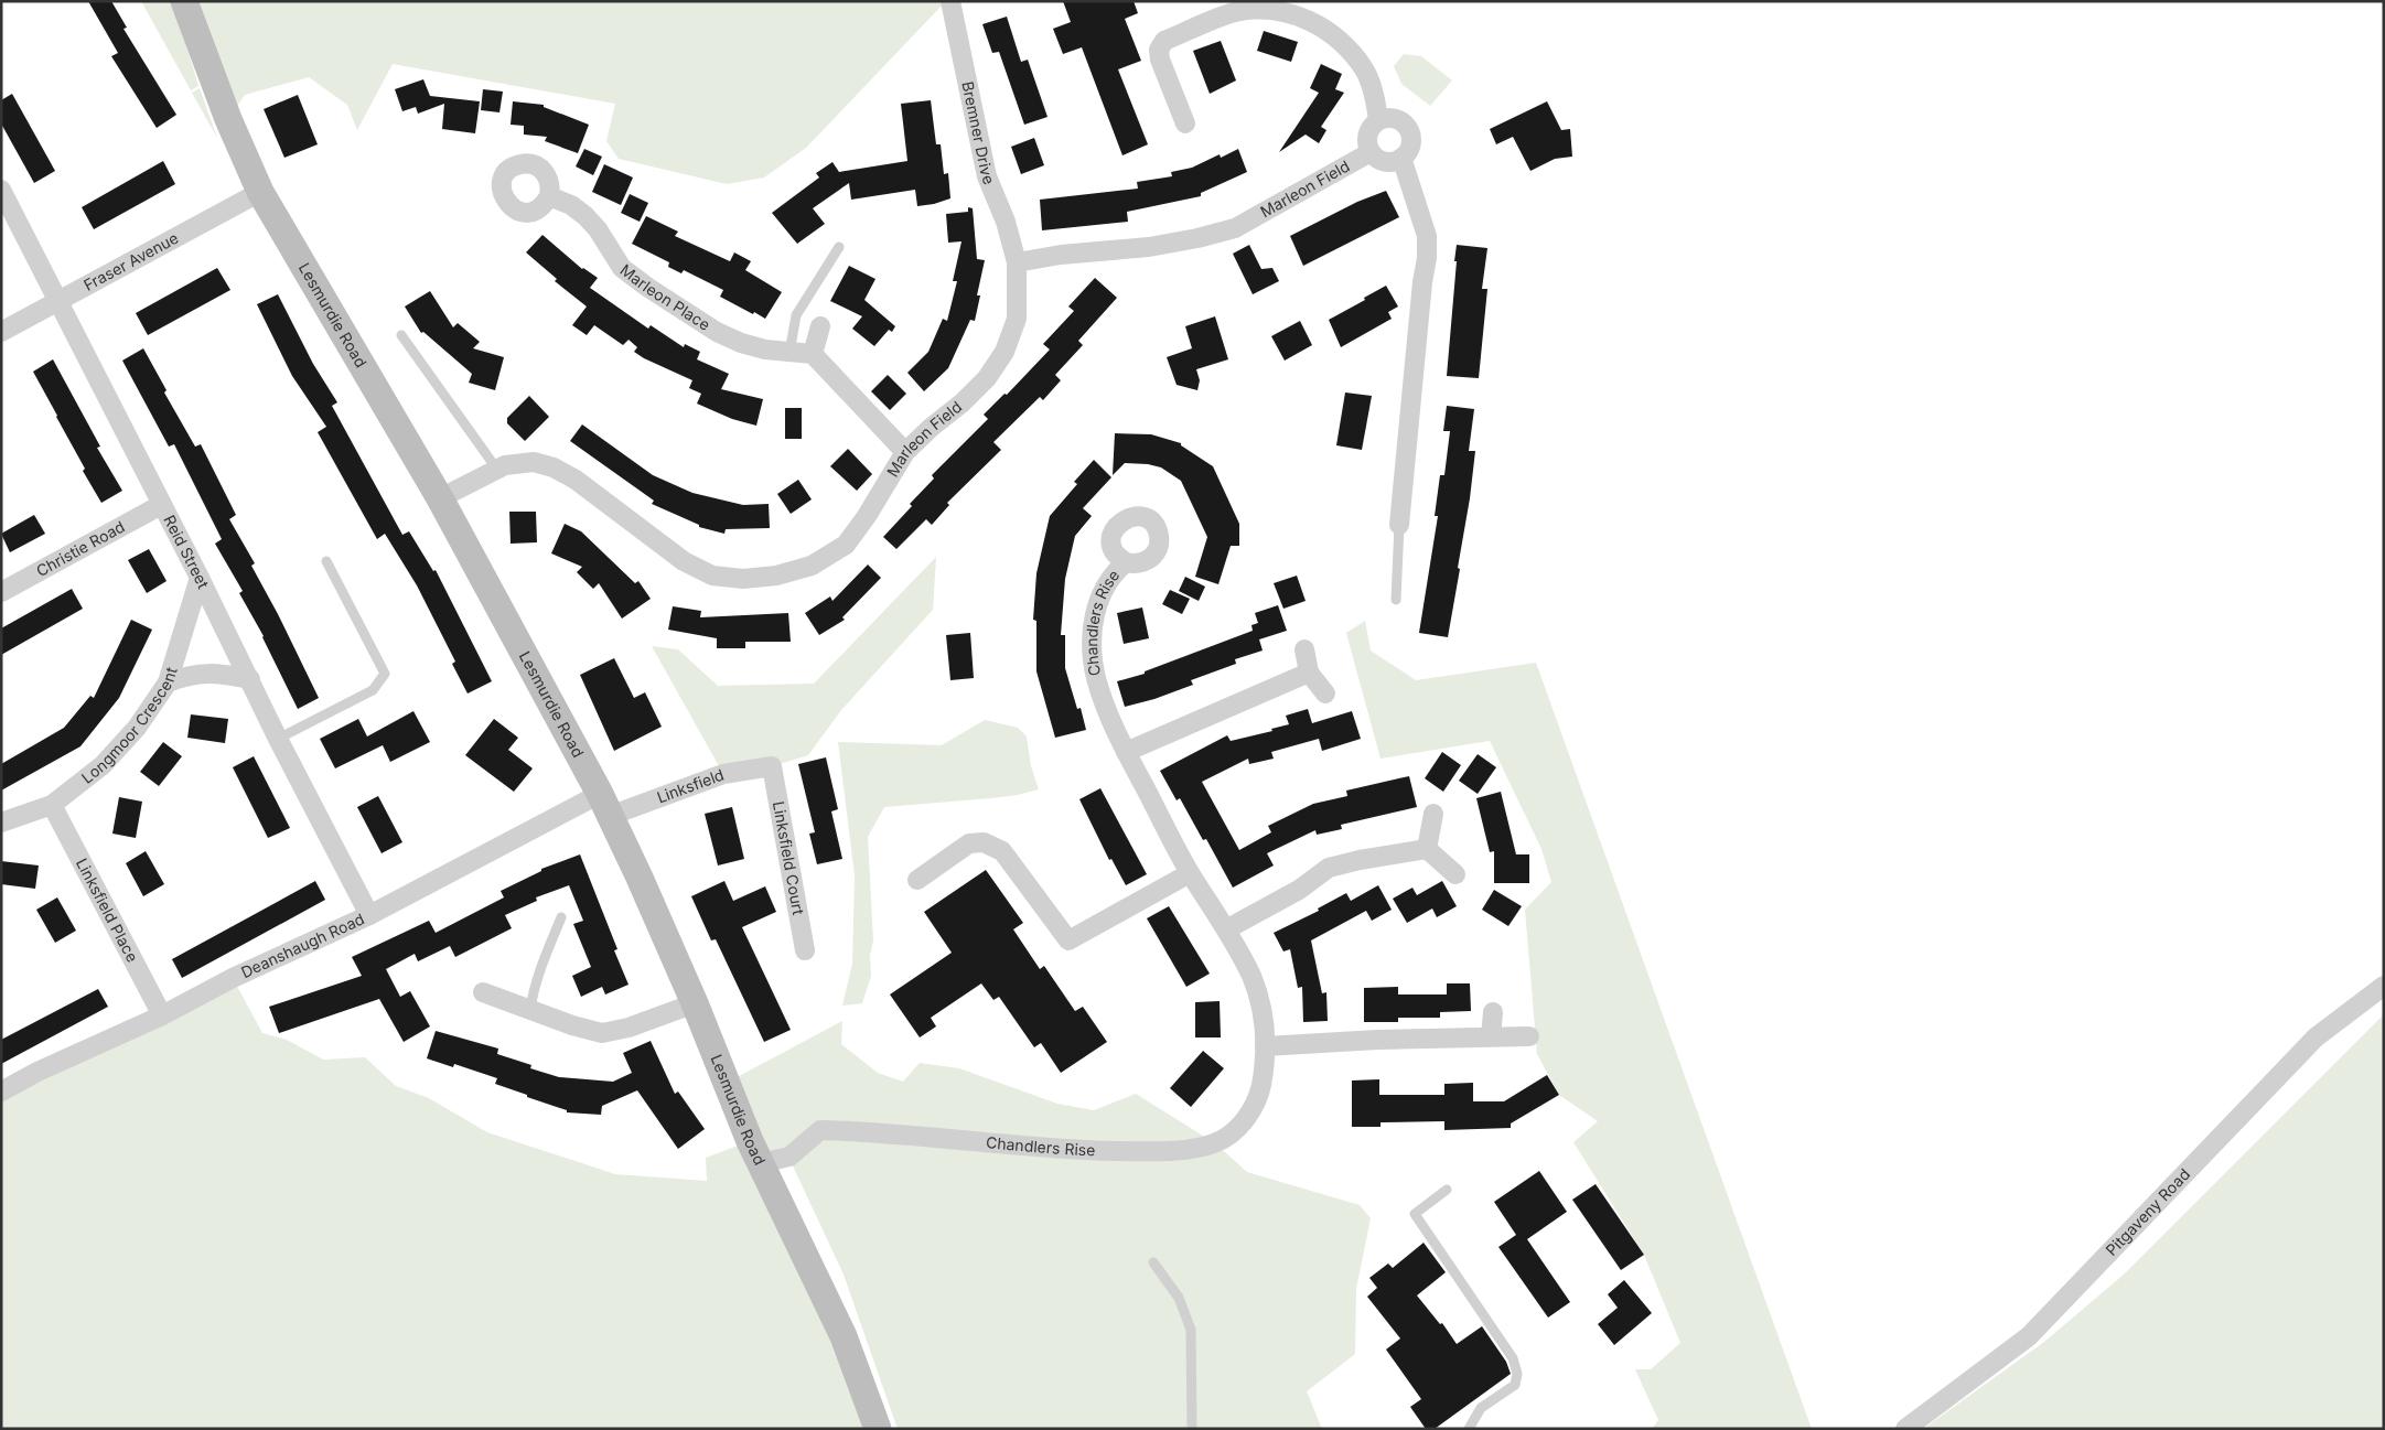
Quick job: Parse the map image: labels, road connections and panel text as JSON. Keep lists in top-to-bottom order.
{
  "streets": {
    "street": [
      "Bremner Drive",
      "Marleon Field",
      "Fraser Avenue",
      "Marleon Place",
      "Lesmurdie Road",
      "Christie Road",
      "Reid Street",
      "Chandlers Rise",
      "Longmoor Crescent",
      "Linksfield",
      "Linksfield Court",
      "Linksfield Place",
      "Deanshaugh Road",
      "Pitgaveny Road"
    ]
  },
  "crossings": [
    ["Bremner Drive", "Marleon Field"],
    ["Marleon Field", "Lesmurdie Road"],
    ["Fraser Avenue", "Lesmurdie Road"],
    ["Fraser Avenue", "Reid Street"],
    ["Lesmurdie Road", "Chandlers Rise"],
    ["Lesmurdie Road", "Linksfield"],
    ["Lesmurdie Road", "Deanshaugh Road"],
    ["Christie Road", "Reid Street"],
    ["Reid Street", "Longmoor Crescent"],
    ["Reid Street", "Deanshaugh Road"],
    ["Longmoor Crescent", "Linksfield Place"],
    ["Linksfield", "Linksfield Court"],
    ["Linksfield", "Deanshaugh Road"],
    ["Linksfield Place", "Deanshaugh Road"]
  ]
}
